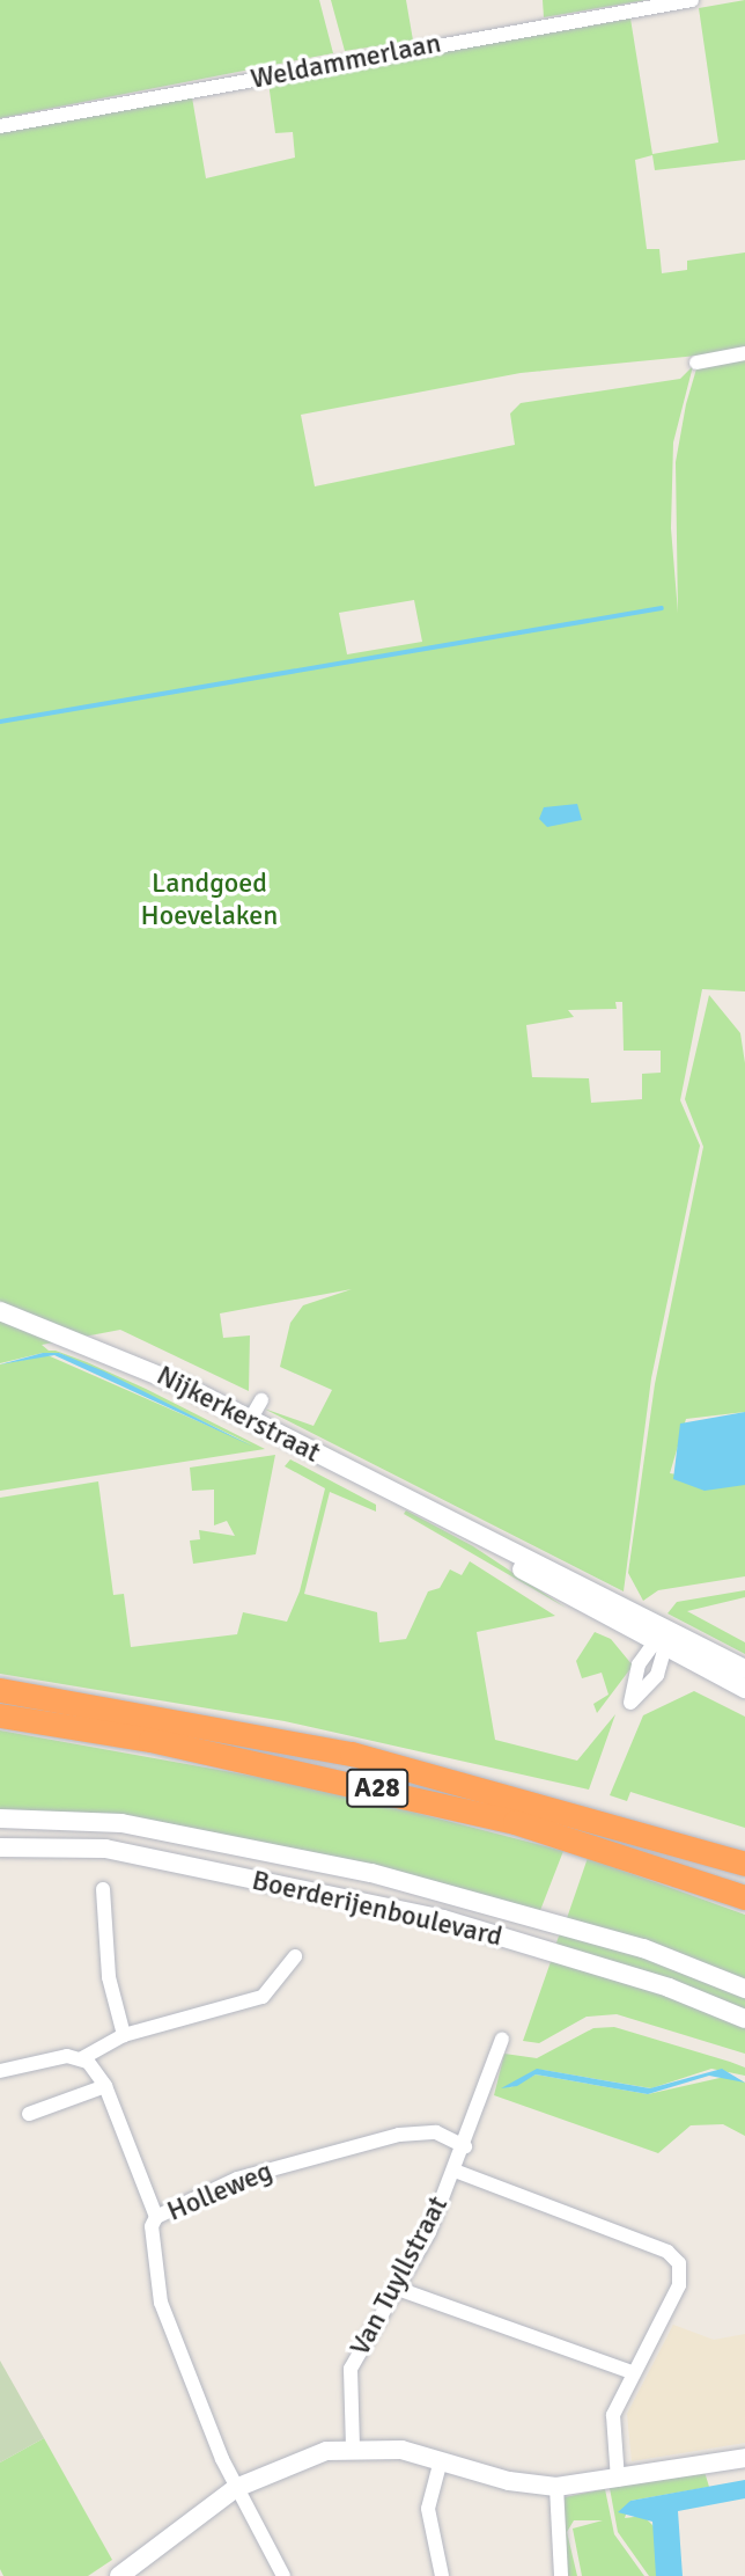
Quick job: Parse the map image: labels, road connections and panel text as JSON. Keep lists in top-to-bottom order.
{
  "streets": {
    "highway": ["A28"],
    "main road": ["Nijkerkerstraat", "Boerderijenboulevard"],
    "street": ["Weldammerlaan", "Holleweg", "Van Tuyllstraat"]
  },
  "crossings": [
    ["Holleweg", "Van Tuyllstraat"]
  ],
  "parks": ["Landgoed Hoevelaken"]
}
